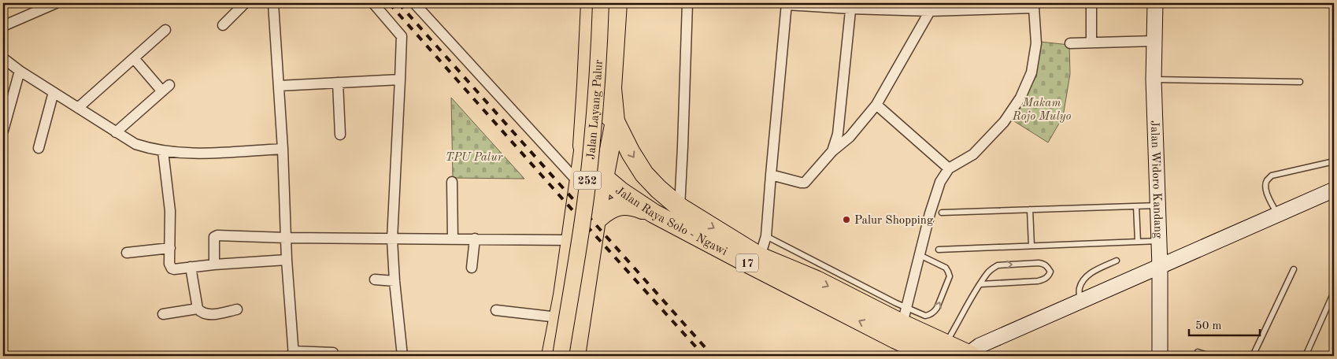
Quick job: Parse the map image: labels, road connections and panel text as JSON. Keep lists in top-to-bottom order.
{
  "streets": {
    "highway": ["Jalan Raya Solo - Ngawi", "17"],
    "main road": ["Jalan Layang Palur", "252"],
    "street": ["Jalan Widoro Kandang"]
  },
  "crossings": [
    ["252", "Jalan Raya Solo - Ngawi"]
  ],
  "parks": ["Makam Rojo Mulyo", "TPU Palur"],
  "places": ["Palur Shopping"],
  "scale_bar": "50 m"
}
